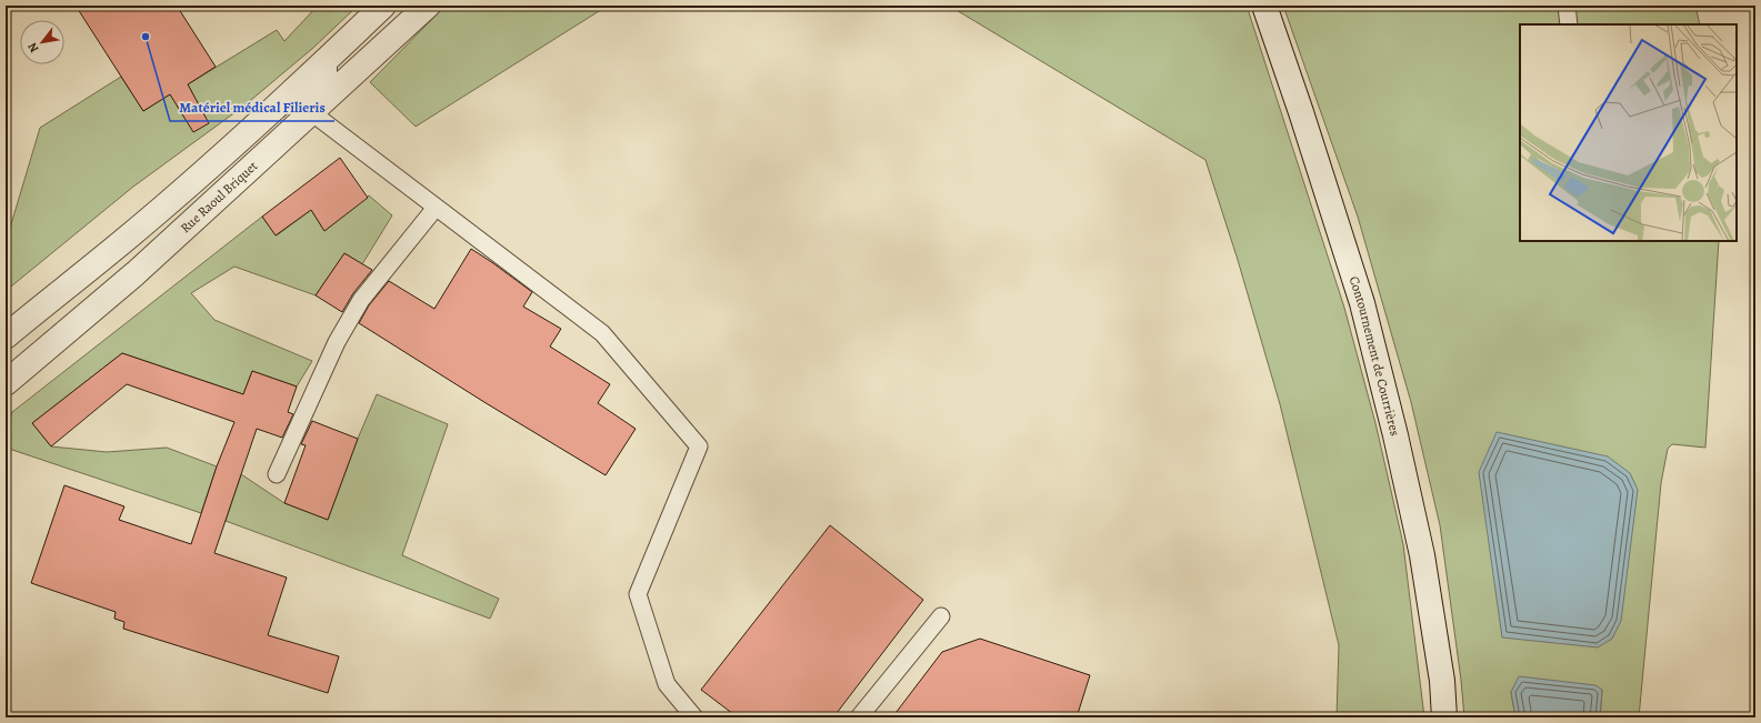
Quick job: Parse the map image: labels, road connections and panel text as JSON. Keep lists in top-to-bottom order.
{
  "streets": {
    "street": ["Rue Raoul Briquet", "Contournement de Courrières"]
  },
  "places": ["Matériel médical Filieris"],
  "north": "bottom left"
}
